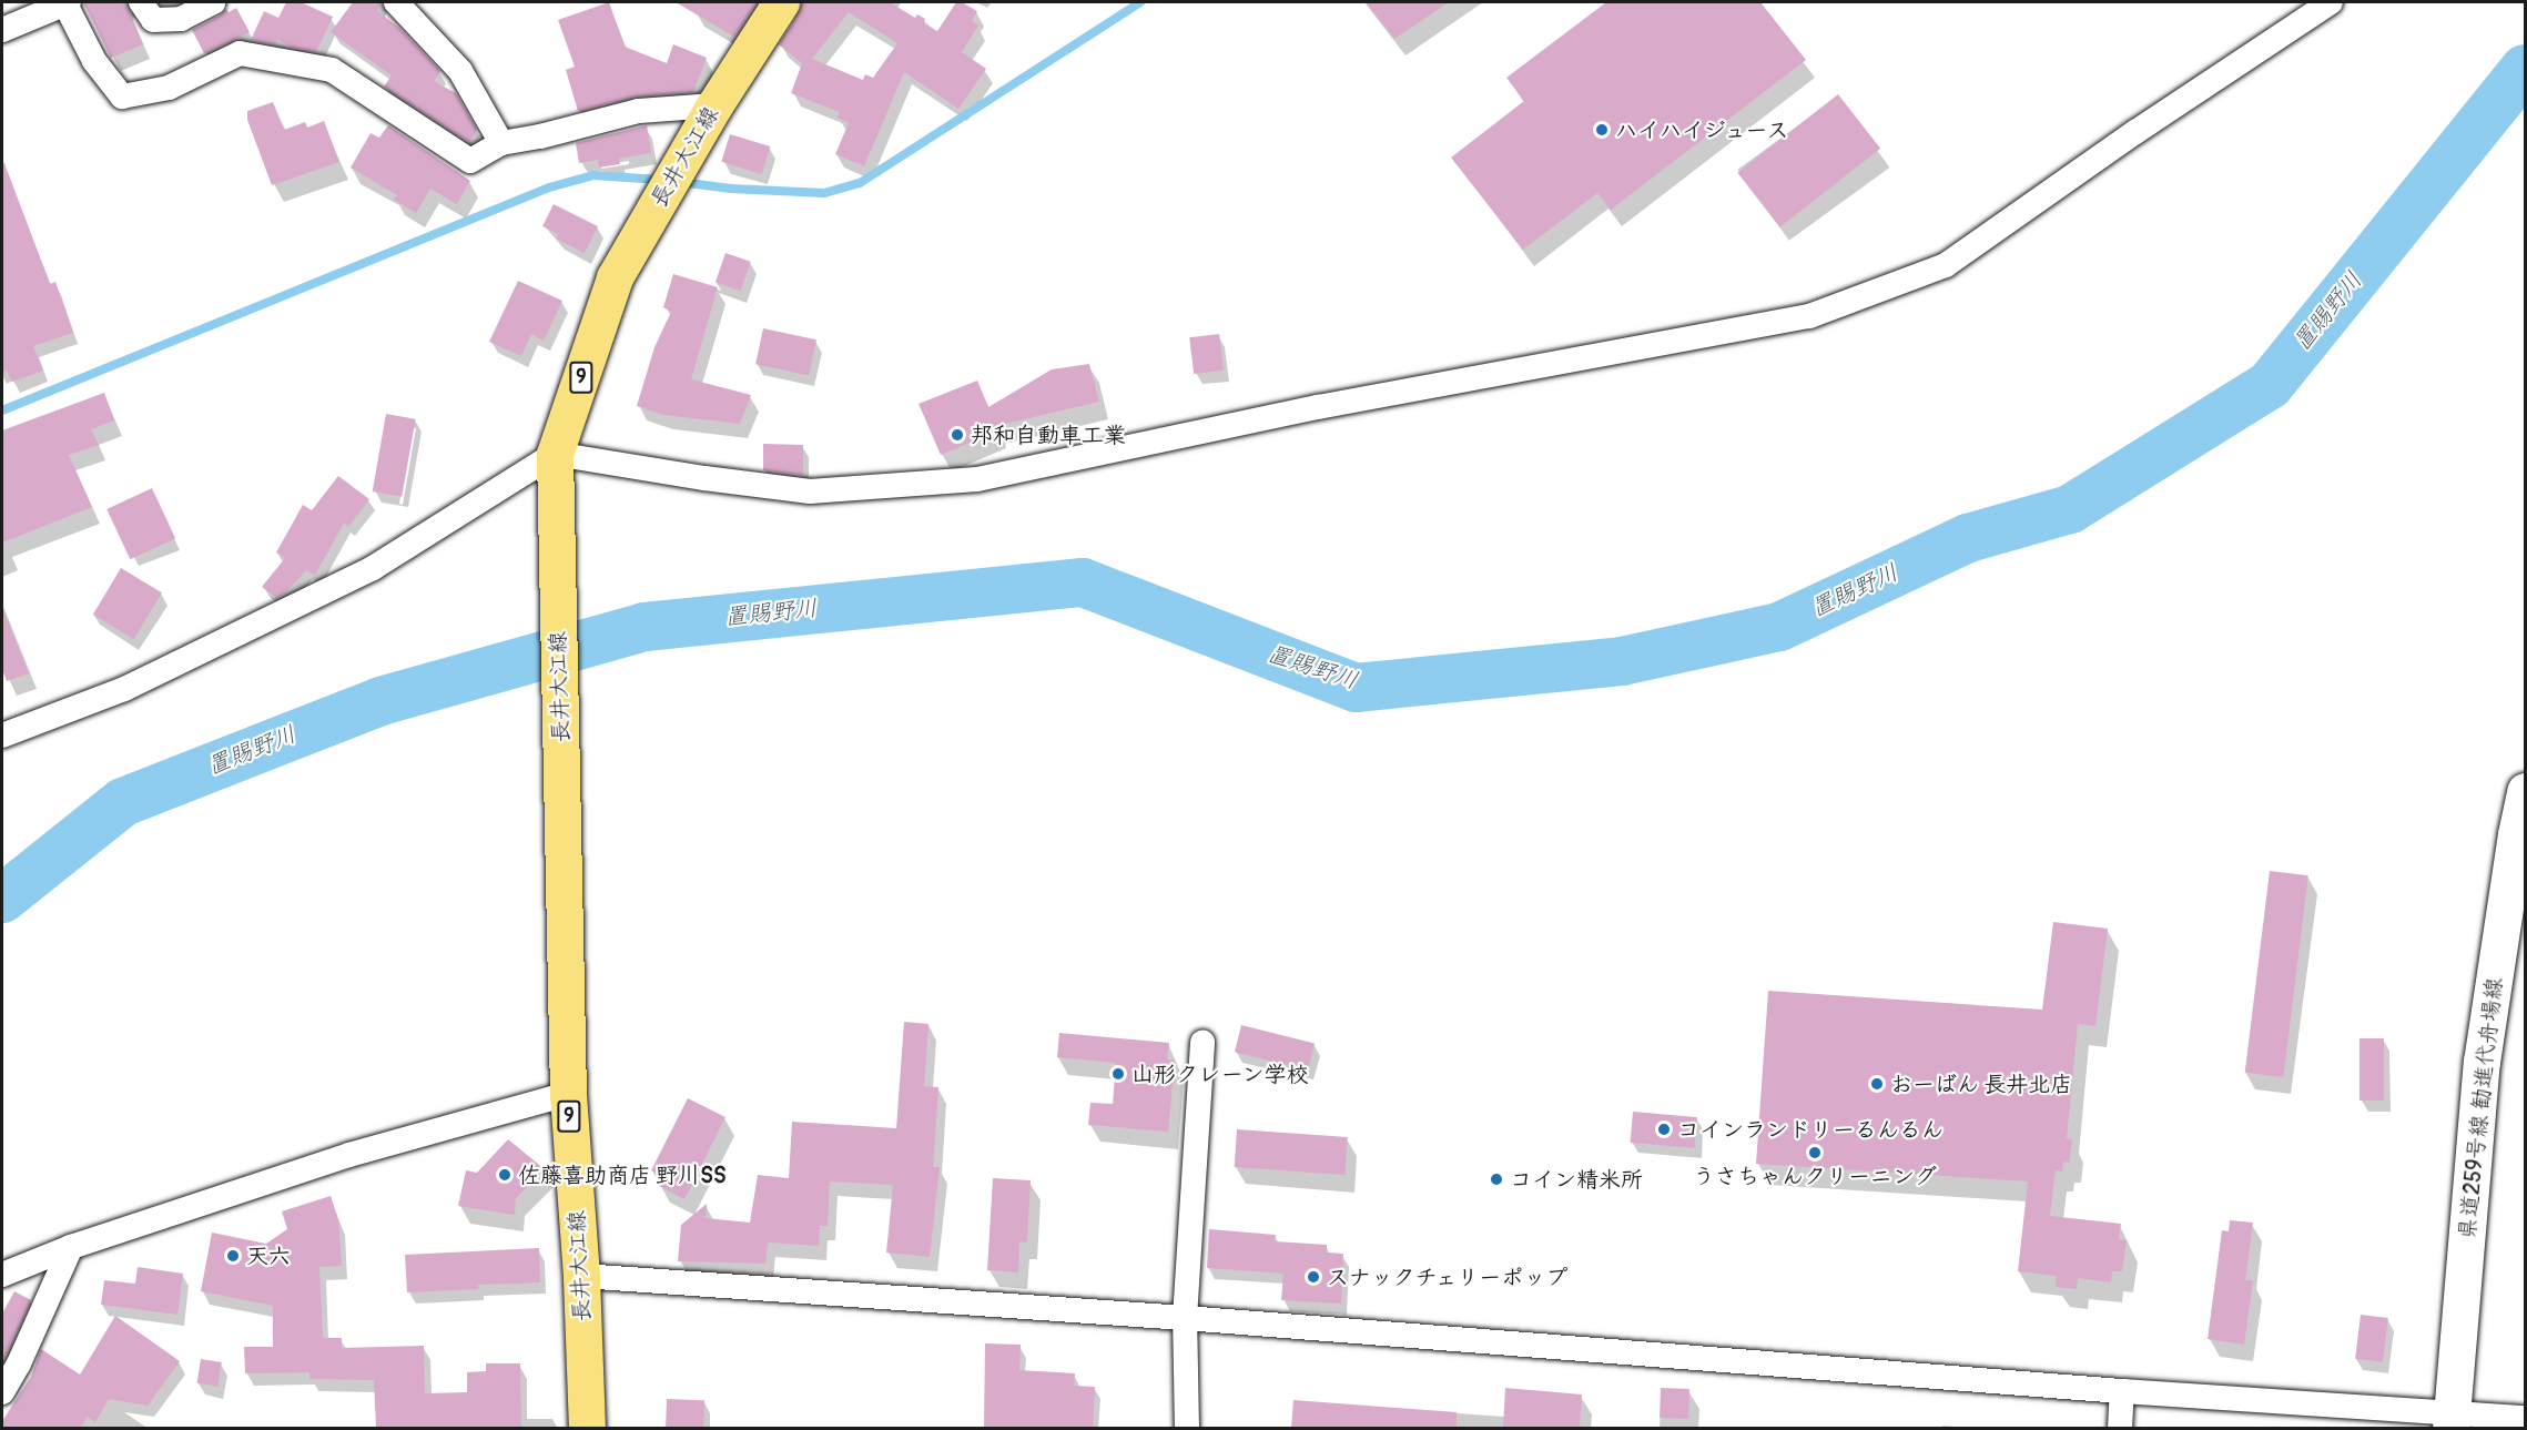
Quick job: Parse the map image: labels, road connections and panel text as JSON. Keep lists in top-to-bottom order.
{
  "streets": {
    "main road": ["長井大江線", "9", "県道259号線 勧進代舟場線"]
  },
  "water": ["置賜野川"],
  "places": [
    "ハイハイジュース",
    "邦和自動車工業",
    "山形クレーン学校",
    "おーばん 長井北店",
    "コインランドリーるんるん",
    "うさちゃんクリーニング",
    "佐藤喜助商店 野川SS",
    "コイン精米所",
    "天六",
    "スナックチェリーポップ"
  ]
}
